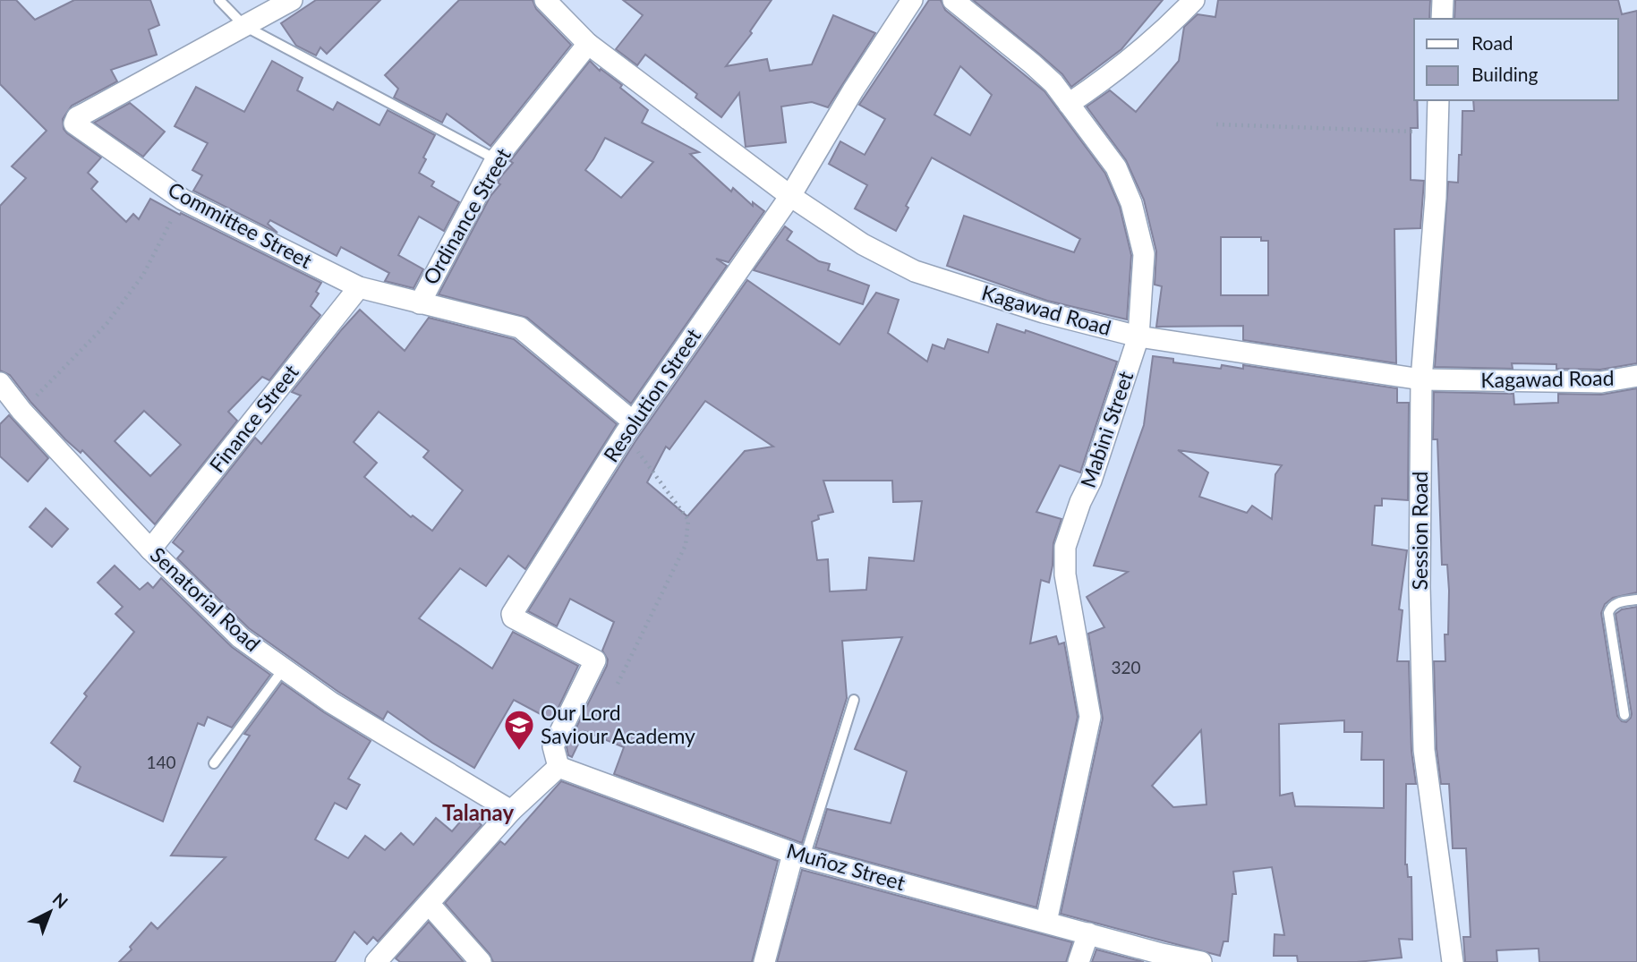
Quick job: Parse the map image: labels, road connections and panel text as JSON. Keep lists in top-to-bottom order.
{
  "streets": {
    "street": [
      "Ordinance Street",
      "Committee Street",
      "Kagawad Road",
      "Resolution Street",
      "Finance Street",
      "Mabini Street",
      "Session Road",
      "Senatorial Road",
      "Muñoz Street"
    ]
  },
  "crossings": [
    ["Ordinance Street", "Committee Street"],
    ["Ordinance Street", "Kagawad Road"],
    ["Committee Street", "Resolution Street"],
    ["Committee Street", "Finance Street"],
    ["Kagawad Road", "Resolution Street"],
    ["Kagawad Road", "Mabini Street"],
    ["Kagawad Road", "Session Road"],
    ["Resolution Street", "Muñoz Street"],
    ["Finance Street", "Senatorial Road"],
    ["Mabini Street", "Muñoz Street"]
  ],
  "districts": ["Talanay"],
  "places": {
    "school or university": ["Our Lord Saviour Academy"]
  },
  "house_numbers": ["320", "140"],
  "legend": ["Road", "Building"],
  "north": "top right"
}
